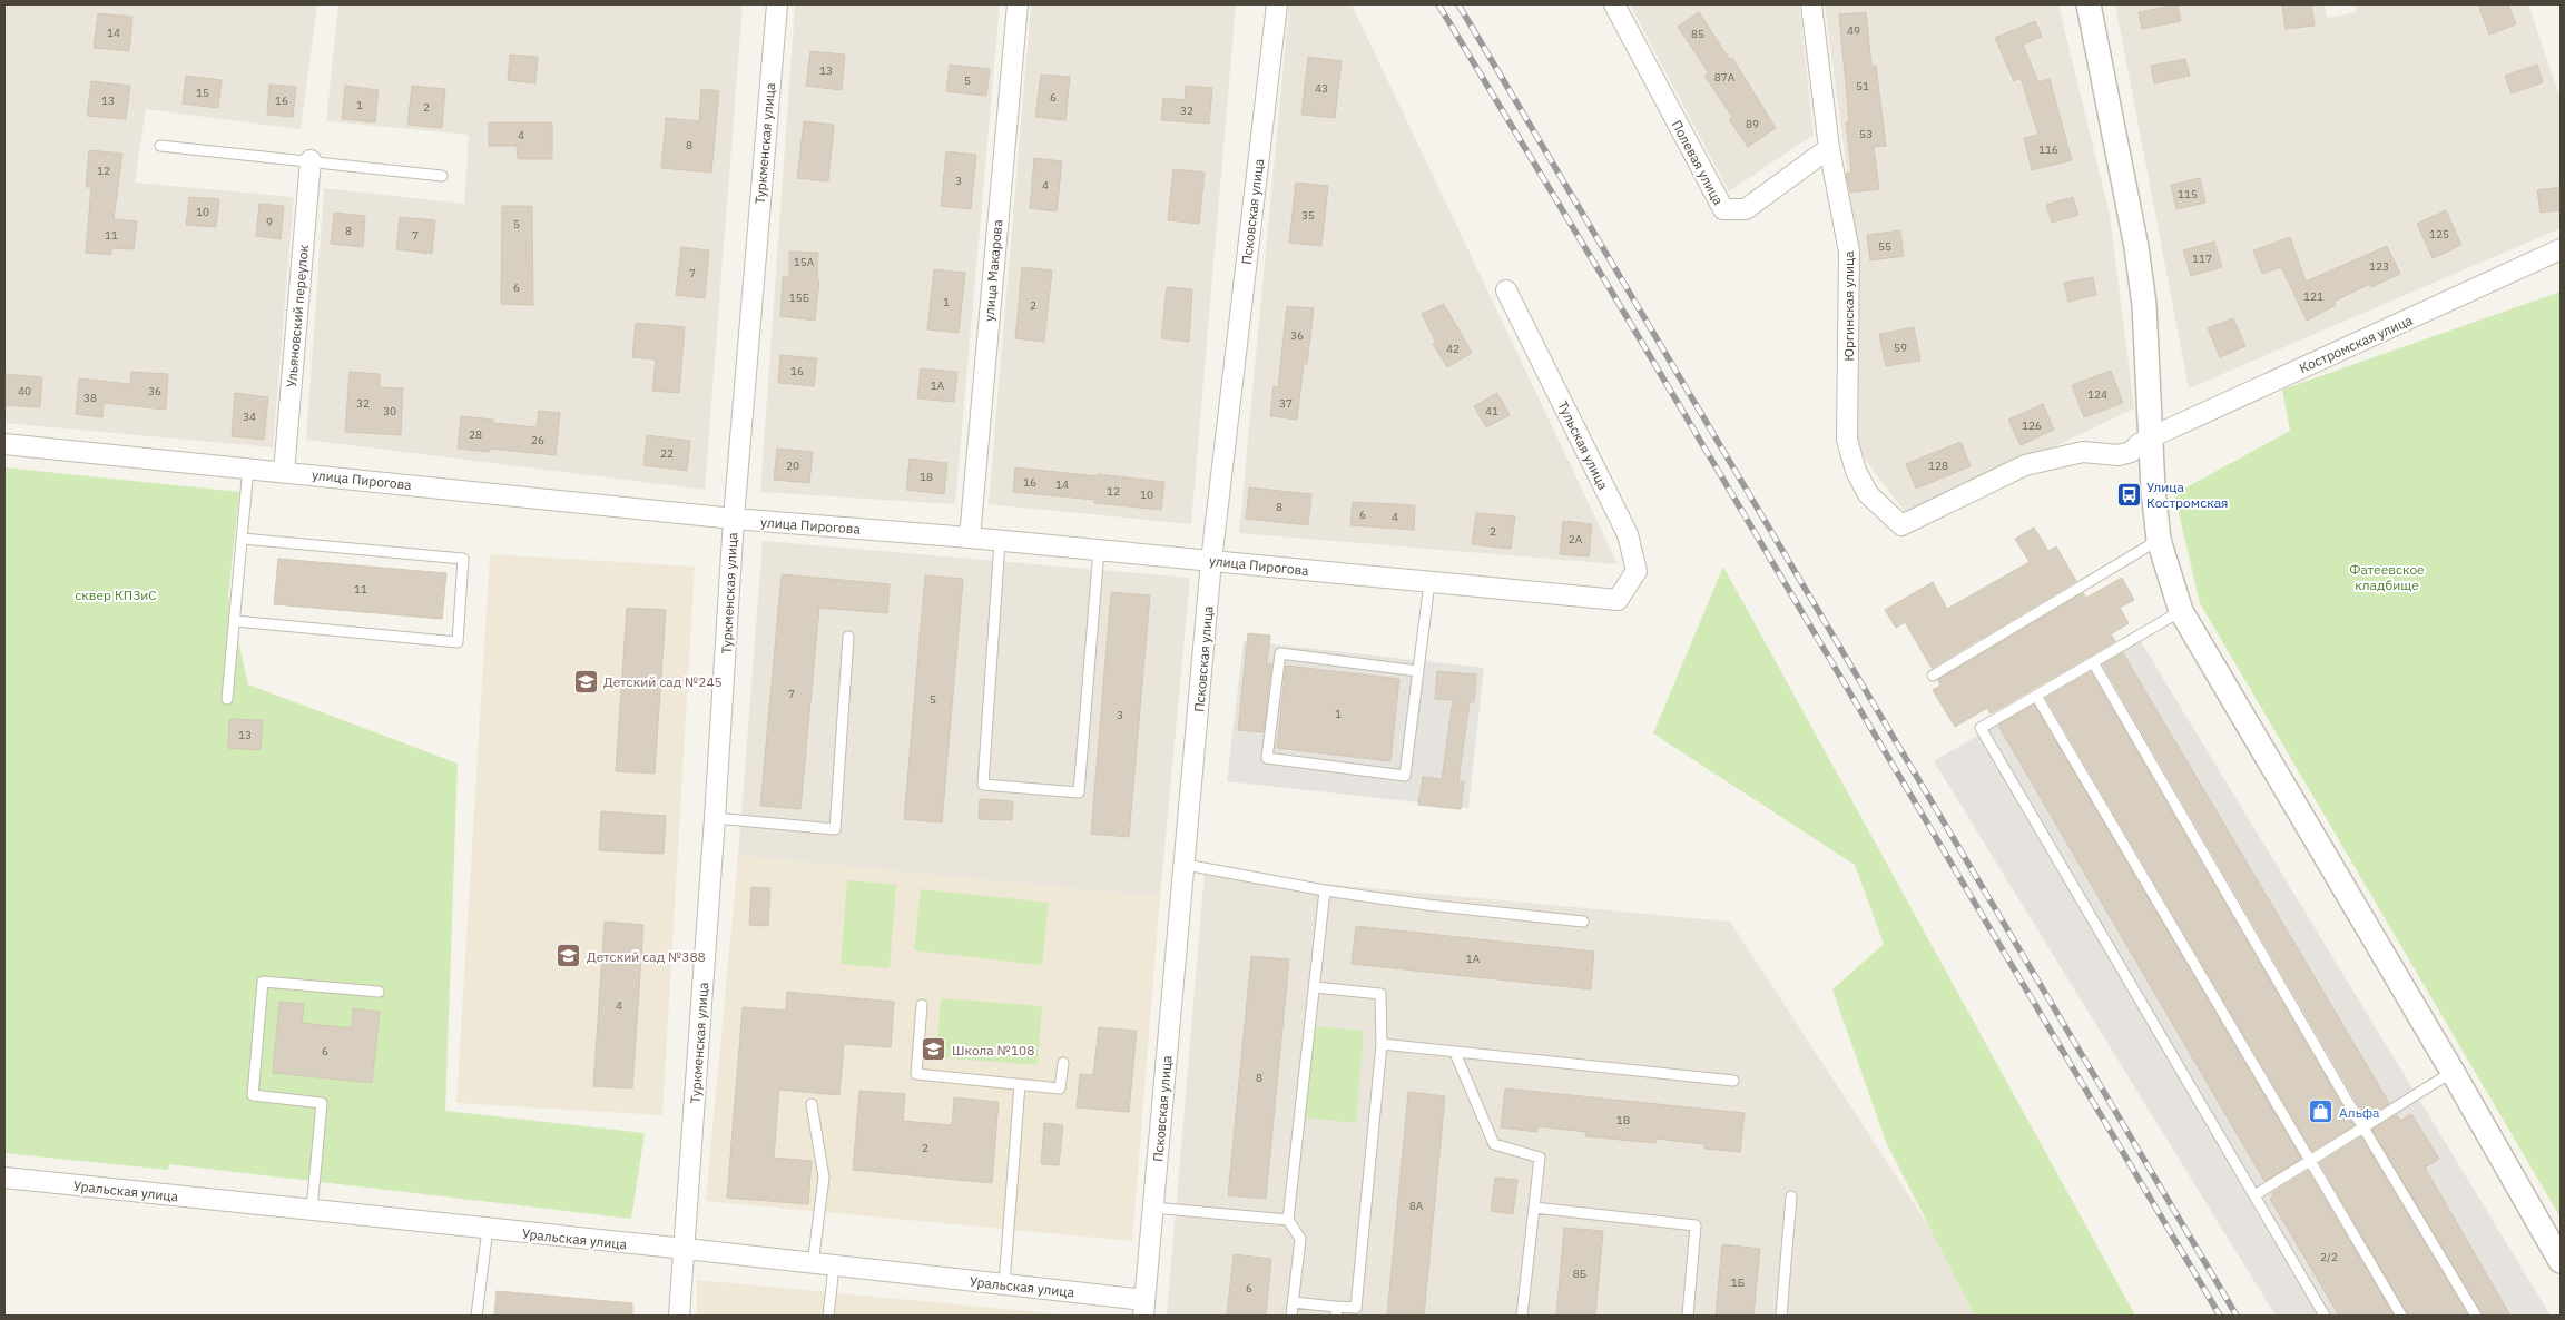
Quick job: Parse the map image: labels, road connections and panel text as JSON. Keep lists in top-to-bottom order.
{
  "streets": {
    "street": [
      "Туркменская улица",
      "Полевая улица",
      "Псковская улица",
      "улица Макарова",
      "Юргинская улица",
      "Ульяновский переулок",
      "Костромская улица",
      "Тульская улица",
      "улица Пирогова",
      "Уральская улица"
    ]
  },
  "crossings": [
    ["Туркменская улица", "улица Пирогова"],
    ["Туркменская улица", "Уральская улица"],
    ["Полевая улица", "Юргинская улица"],
    ["Псковская улица", "улица Пирогова"],
    ["Псковская улица", "Уральская улица"],
    ["улица Макарова", "улица Пирогова"],
    ["Юргинская улица", "Костромская улица"],
    ["Ульяновский переулок", "улица Пирогова"],
    ["Тульская улица", "улица Пирогова"]
  ],
  "parks": ["Фатеевское кладбище", "сквер КПЗиС"],
  "places": {
    "bus stop": ["Улица Костромская"],
    "school or university": ["Детский сад №245", "Детский сад №388", "Школа №108"],
    "shop": ["Альфа"]
  },
  "house_numbers": [
    "49",
    "14",
    "85",
    "13",
    "87А",
    "5",
    "51",
    "43",
    "15",
    "6",
    "13",
    "16",
    "1",
    "2",
    "32",
    "89",
    "53",
    "4",
    "8",
    "116",
    "12",
    "3",
    "4",
    "115",
    "10",
    "35",
    "9",
    "5",
    "8",
    "125",
    "11",
    "7",
    "55",
    "117",
    "15А",
    "123",
    "7",
    "6",
    "121",
    "15Б",
    "1",
    "2",
    "36",
    "59",
    "42",
    "16",
    "1А",
    "40",
    "36",
    "124",
    "38",
    "32",
    "37",
    "30",
    "41",
    "34",
    "126",
    "28",
    "26",
    "22",
    "20",
    "128",
    "18",
    "16",
    "14",
    "12",
    "10",
    "8",
    "6",
    "4",
    "2",
    "2А",
    "11",
    "7",
    "5",
    "1",
    "3",
    "13",
    "1А",
    "4",
    "6",
    "8",
    "1В",
    "2",
    "8А",
    "2/2",
    "8Б",
    "1Б",
    "6"
  ]
}
